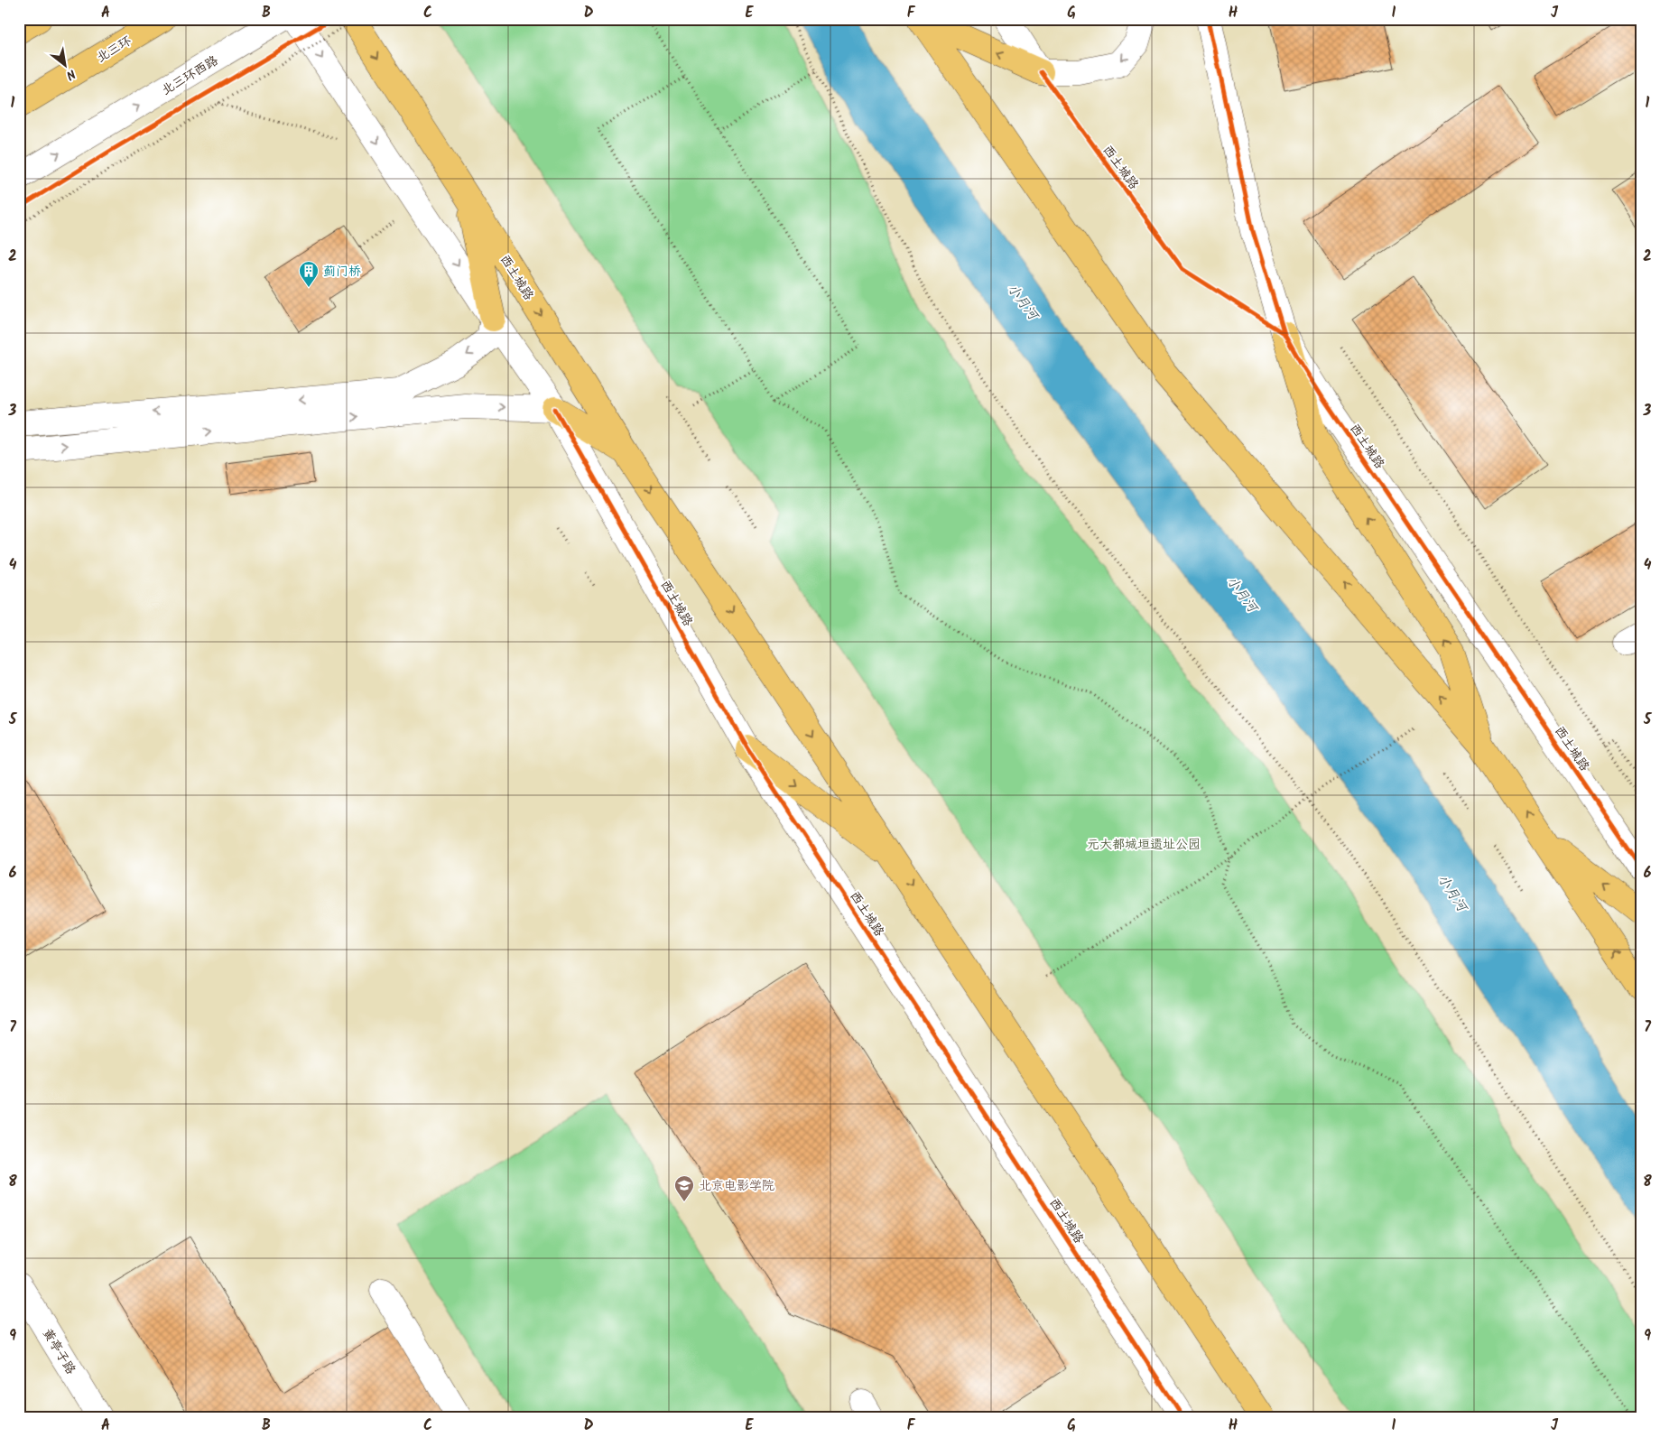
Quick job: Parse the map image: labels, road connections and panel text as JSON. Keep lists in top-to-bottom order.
{
  "streets": {
    "highway": ["北三环", "西土城路"],
    "street": ["北三环西路", "黄亭子路"]
  },
  "one_way": ["北三环西路"],
  "water": ["小月河"],
  "parks": ["元大都城垣遗址公园"],
  "places": {
    "building": ["蓟门桥"],
    "school or university": ["北京电影学院"]
  },
  "north": "bottom right",
  "grid": {
    "columns": [
      "A",
      "B",
      "C",
      "D",
      "E",
      "F",
      "G",
      "H",
      "I",
      "J"
    ],
    "rows": [
      "1",
      "2",
      "3",
      "4",
      "5",
      "6",
      "7",
      "8",
      "9"
    ]
  }
}
